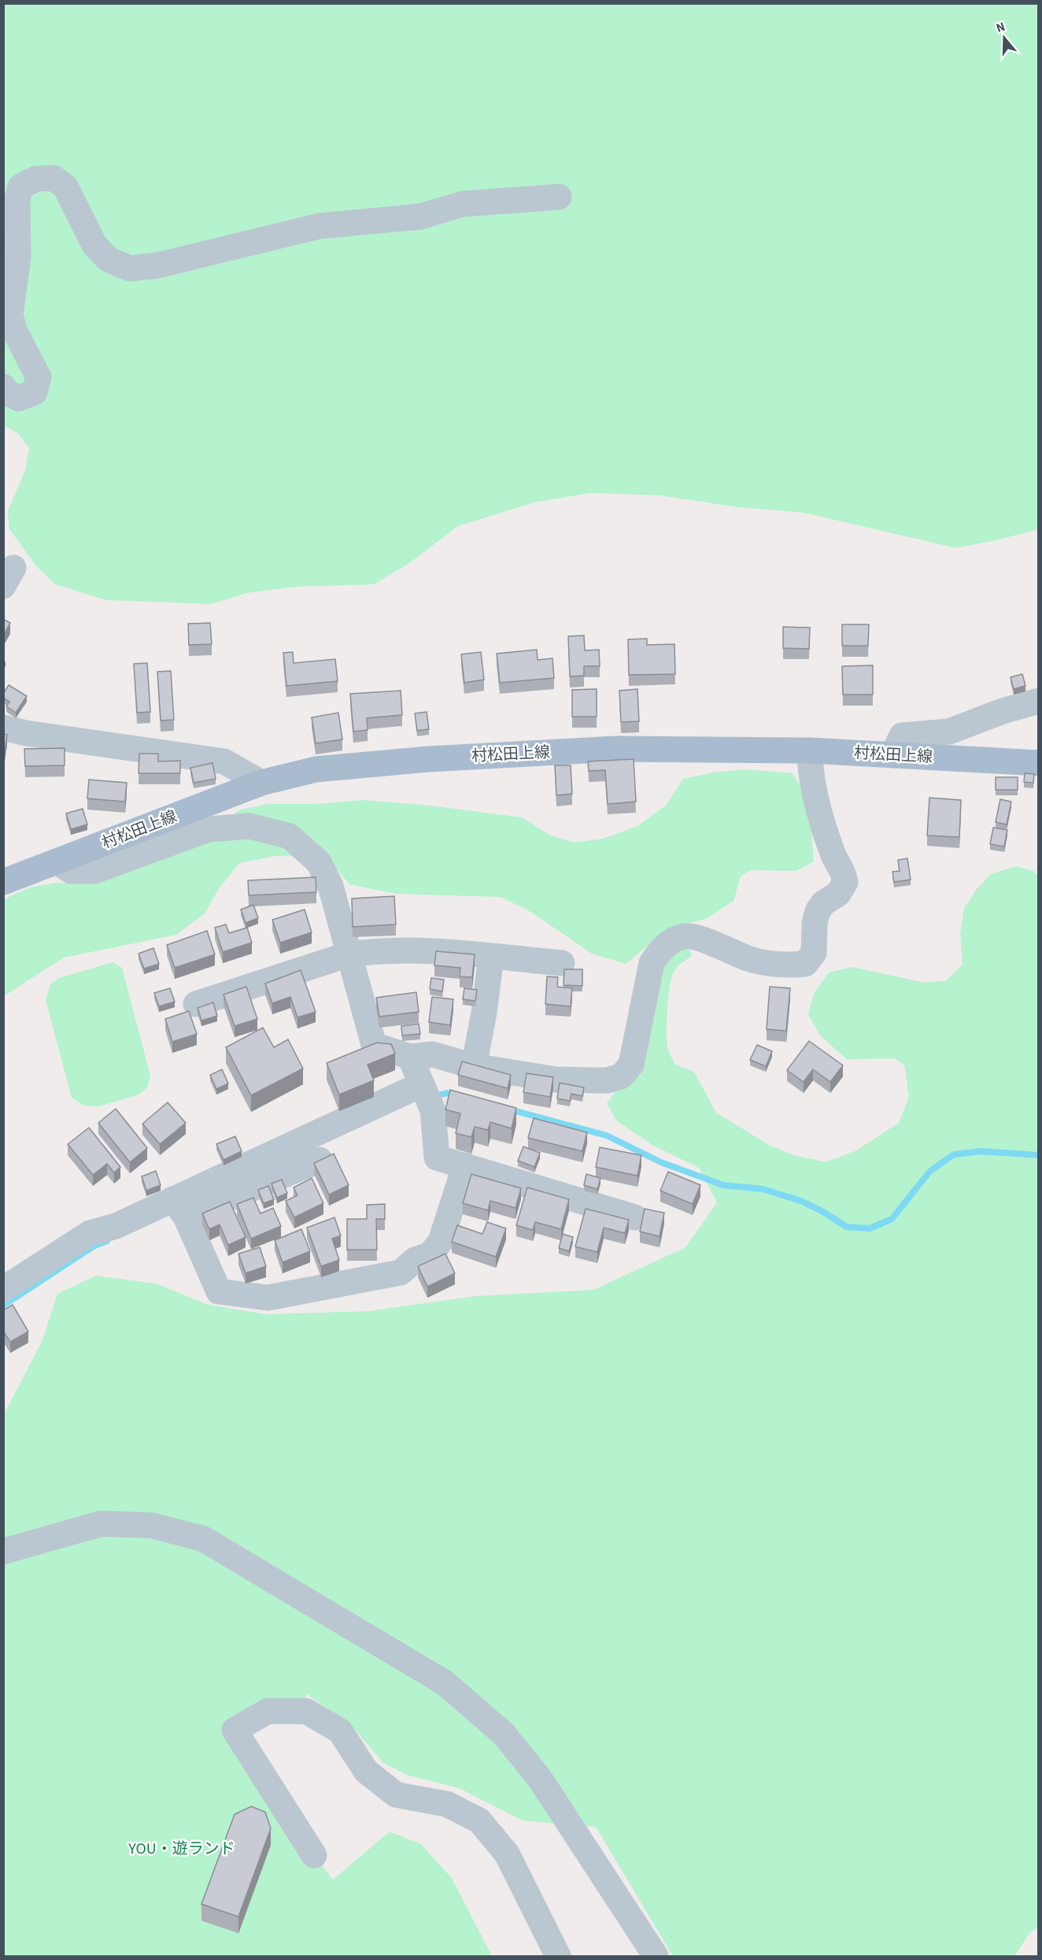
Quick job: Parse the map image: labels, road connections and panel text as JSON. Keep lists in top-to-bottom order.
{
  "streets": {
    "main road": ["村松田上線"]
  },
  "parks": ["YOU・遊ランド"],
  "north": "top"
}
